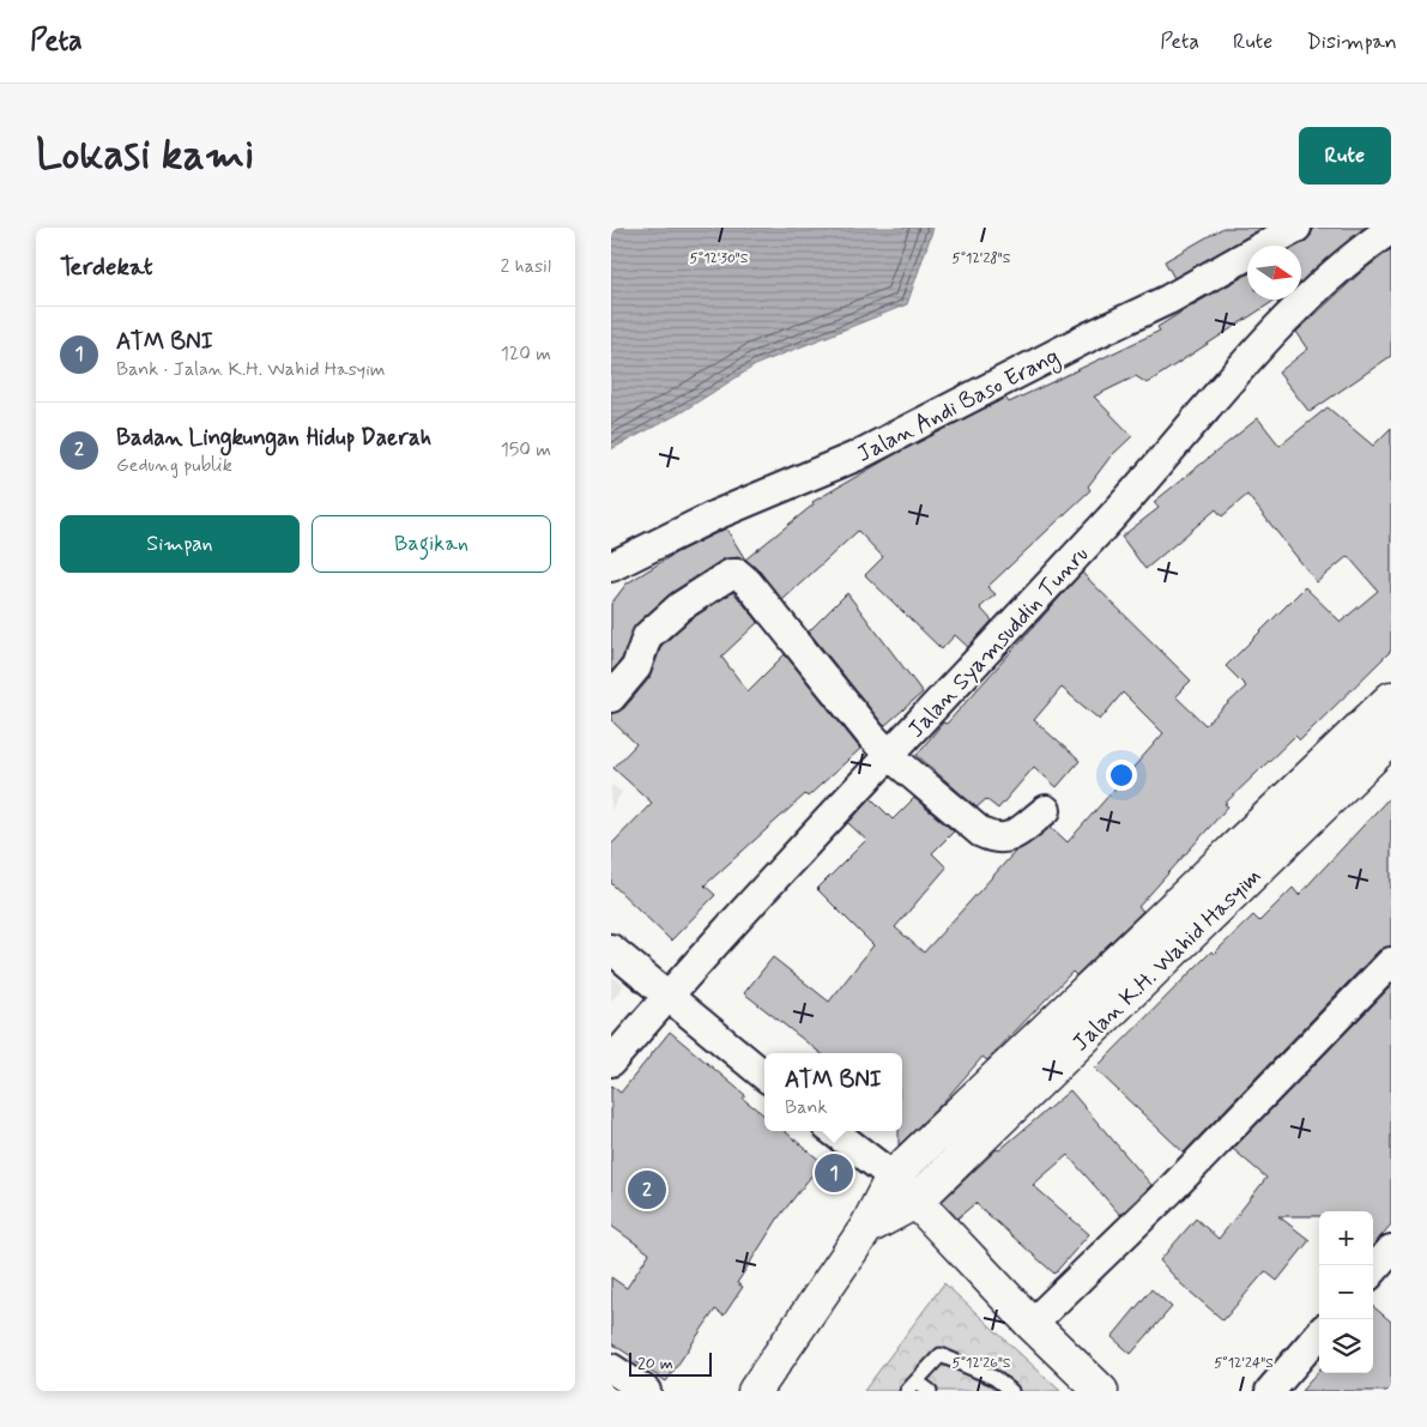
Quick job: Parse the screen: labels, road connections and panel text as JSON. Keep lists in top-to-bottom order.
{
  "streets": {
    "main road": ["Jalan K.H. Wahid Hasyim"],
    "street": ["Jalan Andi Baso Erang", "Jalan Syamsuddin Tunru"]
  },
  "scale_bar": "20 m",
  "north": "right",
  "page": {
    "header": "Peta",
    "nav": ["Peta", "Rute", "Disimpan"],
    "buttons": [
      "Rute",
      ["Simpan", "Bagikan"]
    ],
    "title": "Lokasi kami",
    "heading": ["Terdekat", "2 hasil"],
    "list": [
      {
        "mark": "1",
        "name": "ATM BNI",
        "note": "Bank · Jalan K.H. Wahid Hasyim",
        "value": "120 m"
      },
      {
        "mark": "2",
        "name": "Badan Lingkungan Hidup Daerah",
        "note": "Gedung publik",
        "value": "150 m"
      }
    ],
    "popup": ["ATM BNI", "Bank"],
    "pins": ["1", "2"],
    "map_buttons": ["+", "−"],
    "scale": "20 m"
  },
  "coordinates": [
    "5°12'30\"S",
    "5°12'28\"S",
    "5°12'26\"S",
    "5°12'24\"S"
  ]
}
